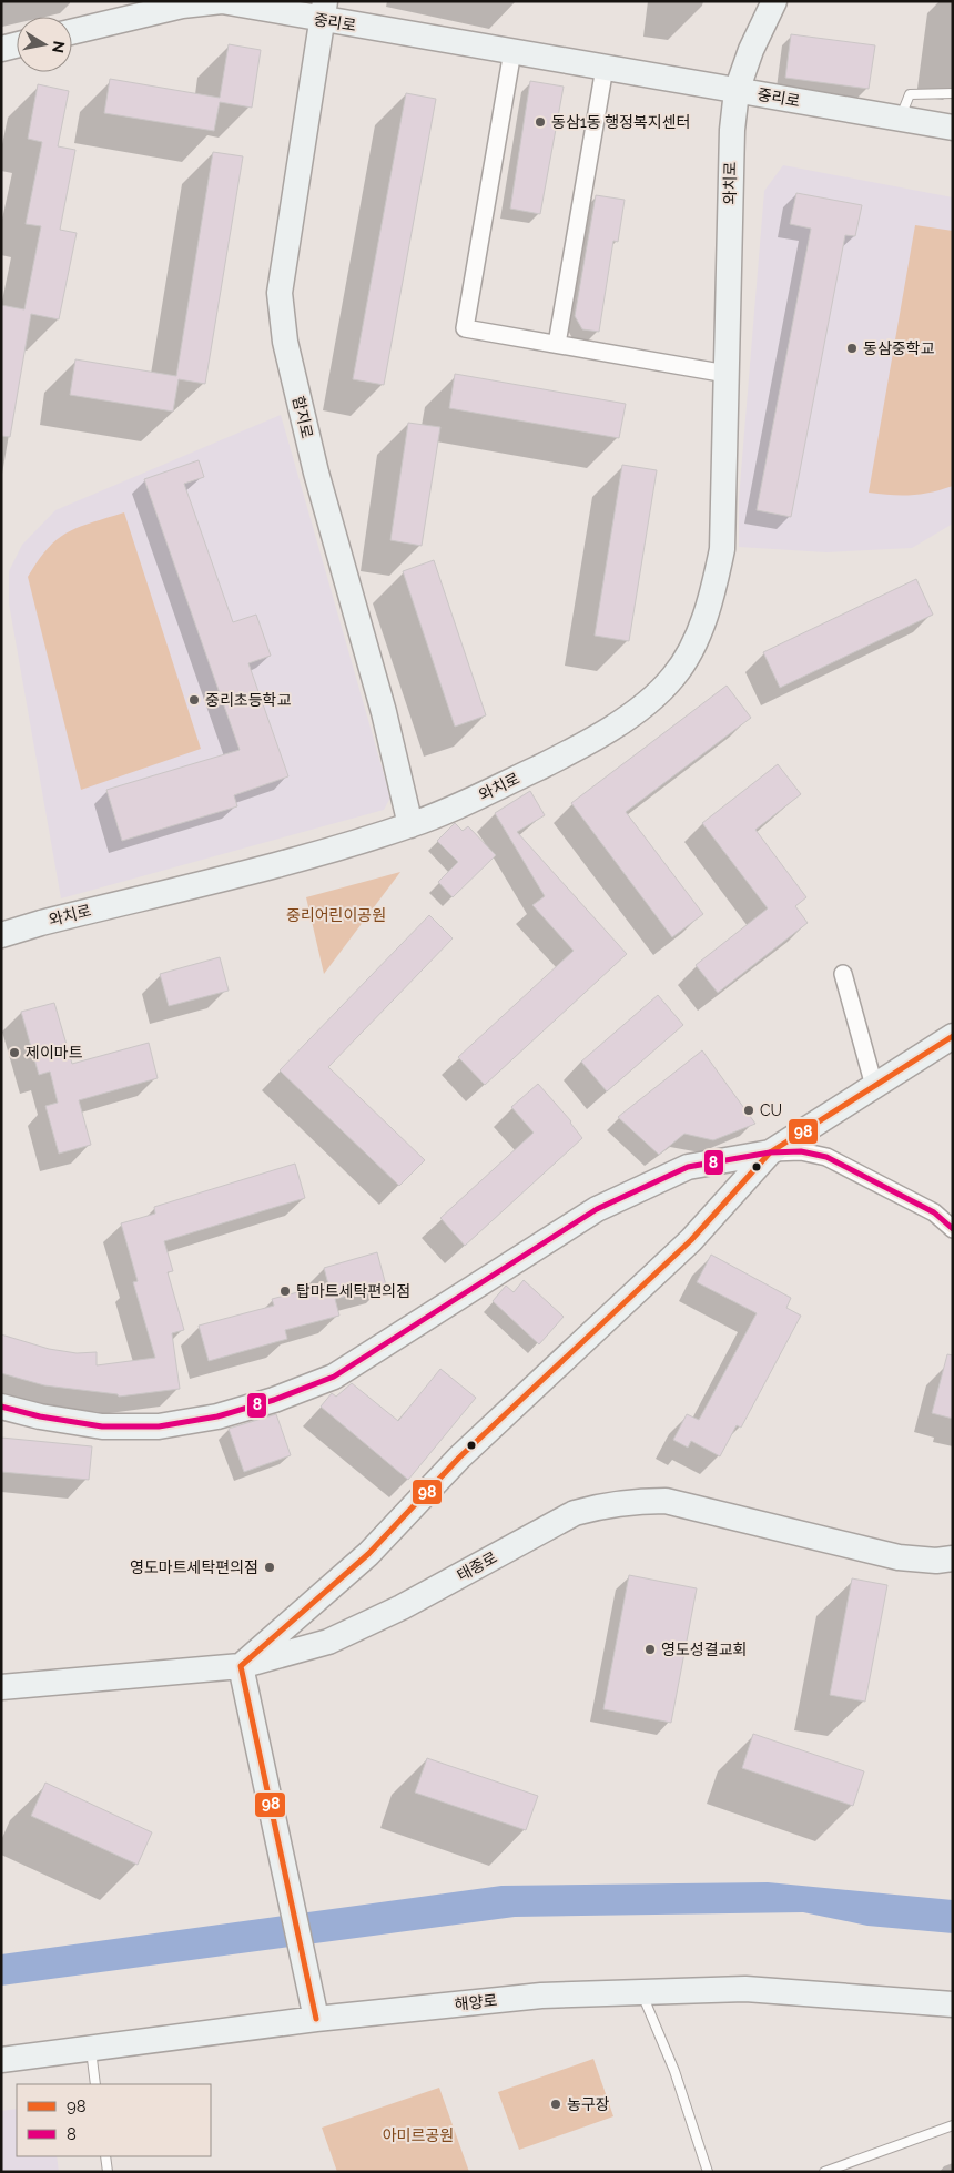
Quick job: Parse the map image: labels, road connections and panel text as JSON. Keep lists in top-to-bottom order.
{
  "streets": {
    "main road": [
      "중리로",
      "와치로",
      "함지로",
      "태종로",
      "해양로"
    ]
  },
  "crossings": [
    ["중리로", "와치로"],
    ["중리로", "함지로"],
    ["와치로", "함지로"]
  ],
  "parks": ["중리어린이공원", "아미르공원"],
  "places": [
    "동삼1동 행정복지센터",
    "동삼중학교",
    "중리초등학교",
    "제이마트",
    "CU",
    "탑마트세탁편의점",
    "영도마트세탁편의점",
    "영도성결교회",
    "농구장"
  ],
  "lines": ["transit line 98", "transit line 8"],
  "legend": ["98", "8"],
  "north": "right"
}
